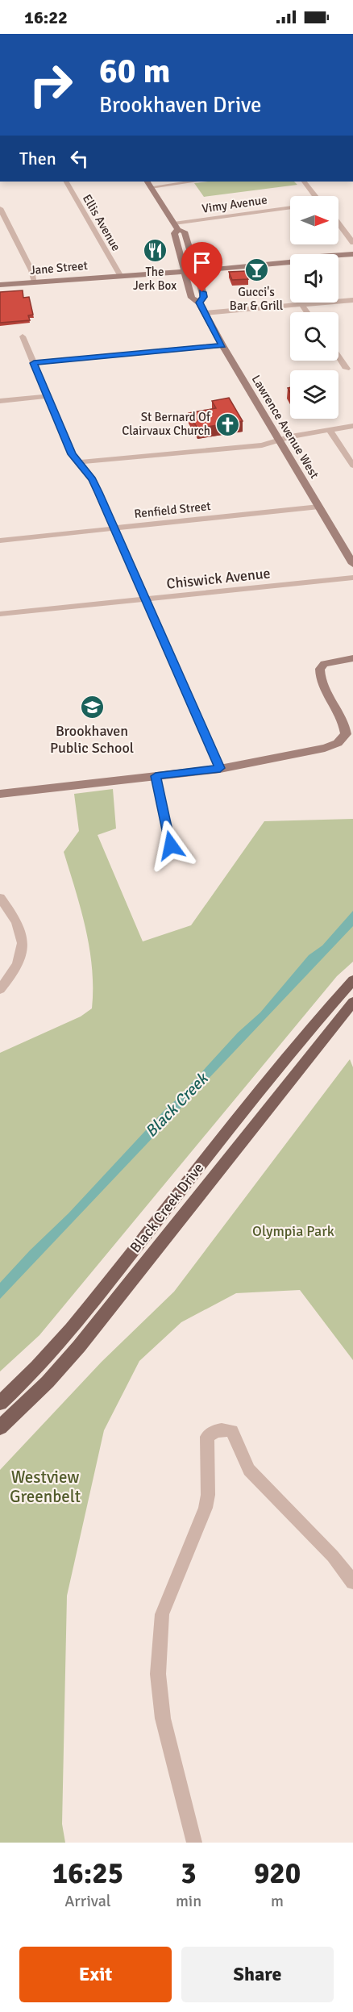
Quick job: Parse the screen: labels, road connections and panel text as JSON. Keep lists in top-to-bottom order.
{
  "streets": {
    "main road": ["Jane Street", "Lawrence Avenue West", "Black Creek Drive"],
    "street": [
      "Vimy Avenue",
      "Ellis Avenue",
      "Renfield Street",
      "Chiswick Avenue"
    ]
  },
  "crossings": [
    ["Vimy Avenue", "Lawrence Avenue West"],
    ["Ellis Avenue", "Jane Street"],
    ["Jane Street", "Lawrence Avenue West"],
    ["Lawrence Avenue West", "Renfield Street"]
  ],
  "water": ["Black Creek"],
  "parks": ["Olympia Park", "Westview Greenbelt"],
  "places": {
    "restaurant": ["The Jerk Box"],
    "bar": ["Gucci's Bar & Grill"],
    "church": ["St Bernard Of Clairvaux Church"],
    "school or university": ["Brookhaven Public School"]
  },
  "north": "right",
  "page": {
    "status": "16:22",
    "turn": ["60 m", "Brookhaven Drive"],
    "then": "Then",
    "eta": [
      "16:25",
      "Arrival",
      "3",
      "min",
      "920",
      "m"
    ],
    "buttons": ["Exit", "Share"]
  }
}
